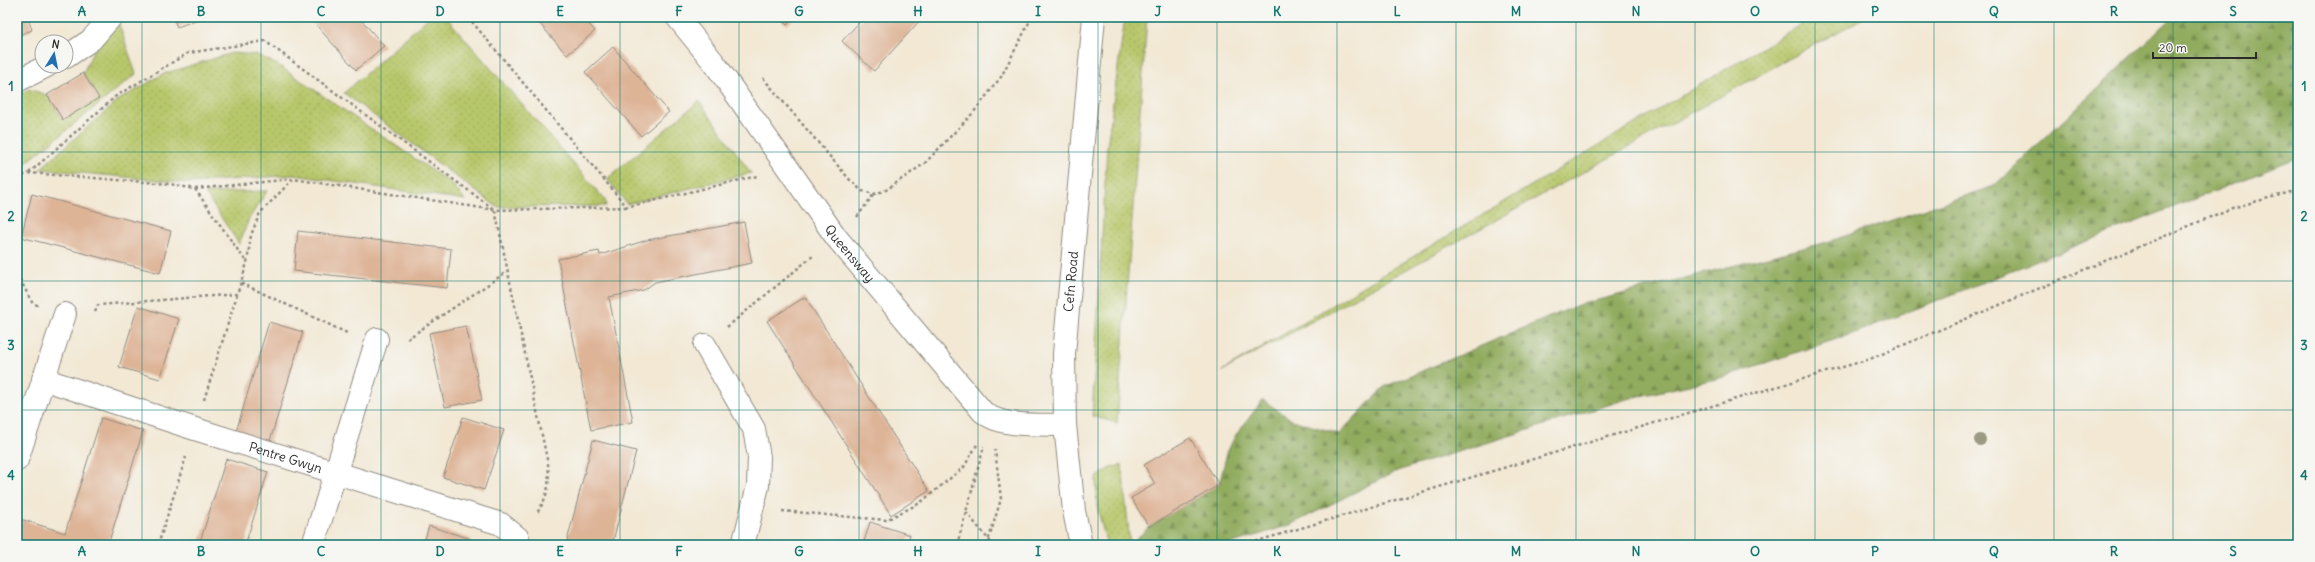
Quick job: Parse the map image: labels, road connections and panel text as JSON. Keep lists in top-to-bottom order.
{
  "streets": {
    "street": ["Queensway", "Cefn Road", "Pentre Gwyn"]
  },
  "scale_bar": "20 m",
  "north": "top",
  "grid": {
    "columns": [
      "A",
      "B",
      "C",
      "D",
      "E",
      "F",
      "G",
      "H",
      "I",
      "J",
      "K",
      "L",
      "M",
      "N",
      "O",
      "P",
      "Q",
      "R",
      "S"
    ],
    "rows": [
      "1",
      "2",
      "3",
      "4"
    ]
  }
}
